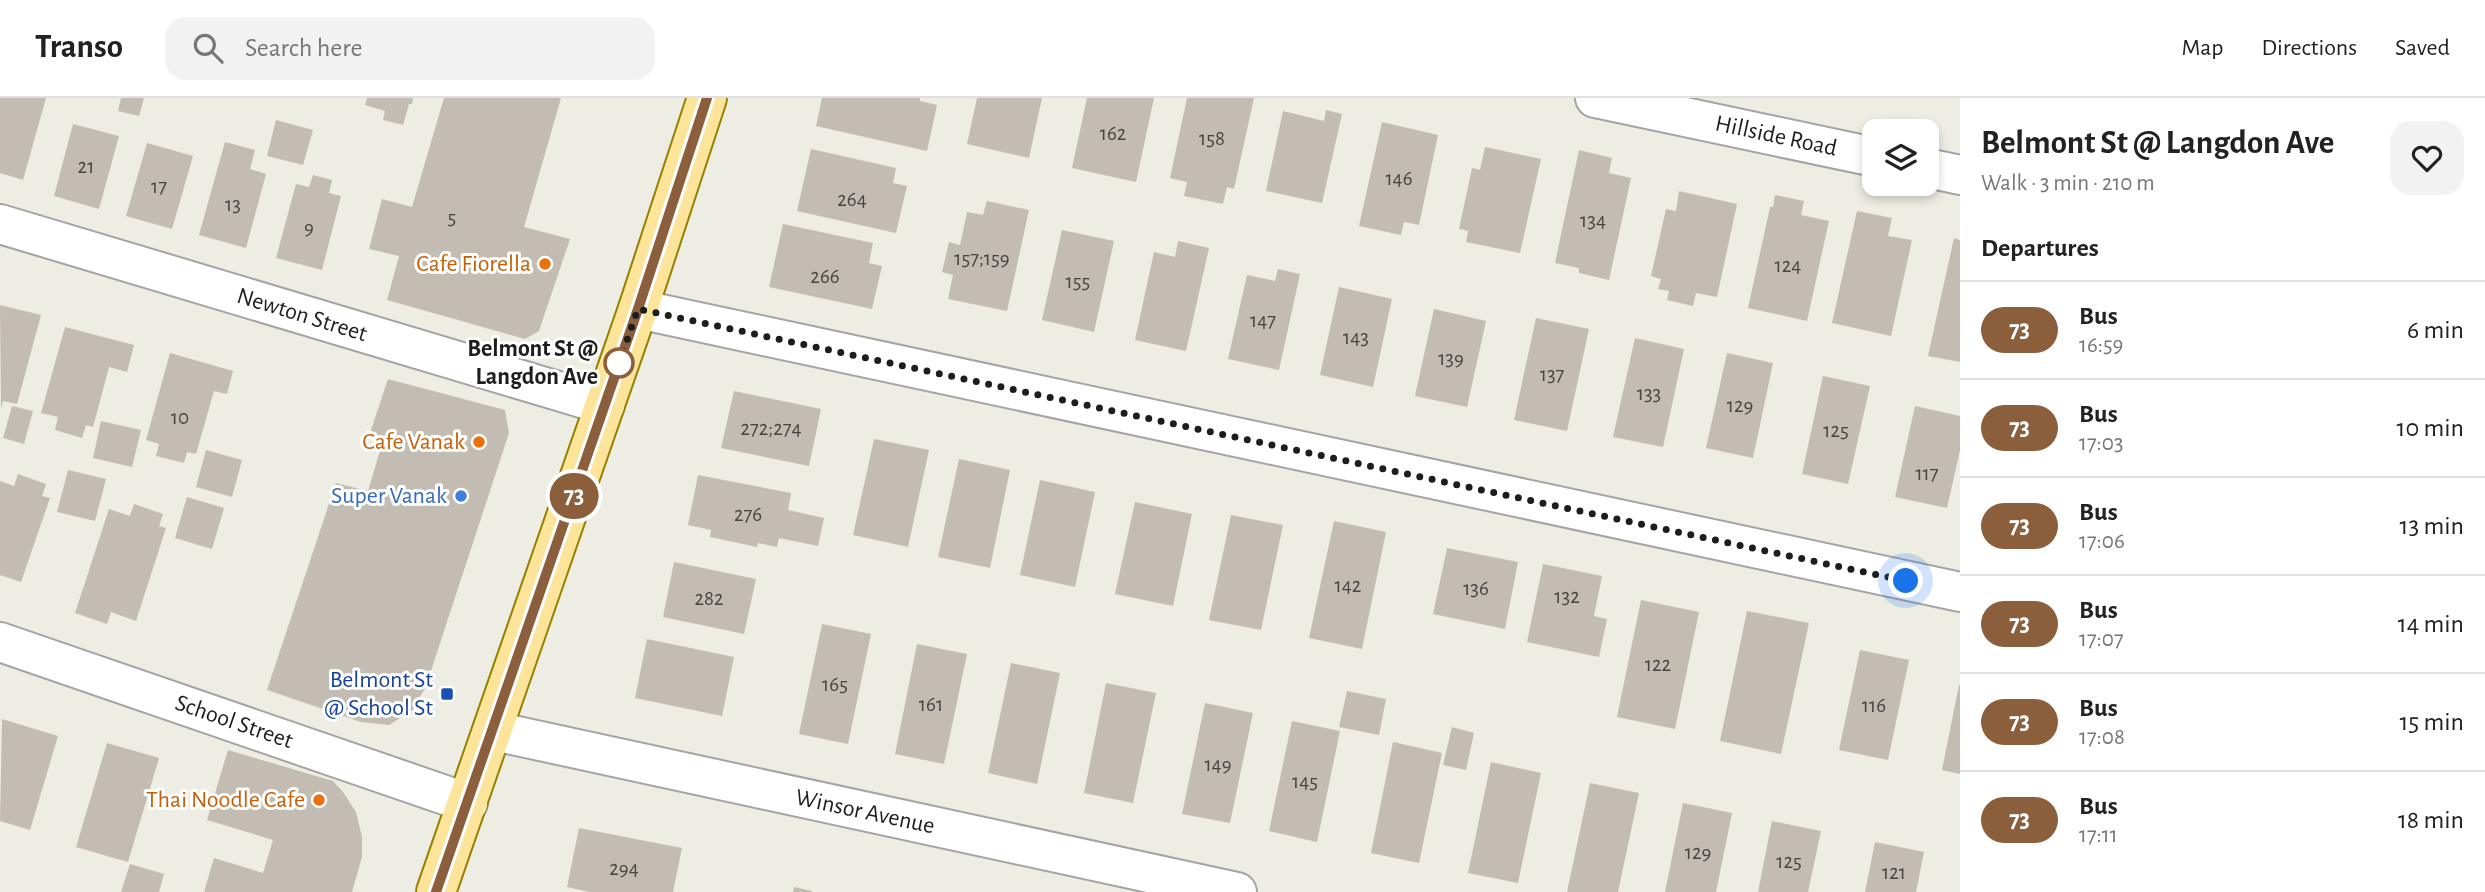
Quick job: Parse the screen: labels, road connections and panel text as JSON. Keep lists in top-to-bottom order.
{
  "streets": {
    "street": [
      "Hillside Road",
      "Newton Street",
      "School Street",
      "Winsor Avenue"
    ]
  },
  "places": {
    "other": [
      "Cafe Fiorella",
      "Belmont St @ Langdon Ave",
      "Cafe Vanak",
      "Super Vanak",
      "Thai Noodle Cafe"
    ],
    "transit": ["Belmont St @ School St"]
  },
  "lines": ["bus line 73"],
  "house_numbers": [
    "162",
    "158",
    "21",
    "146",
    "17",
    "264",
    "13",
    "5",
    "134",
    "9",
    "157;159",
    "124",
    "266",
    "155",
    "147",
    "143",
    "139",
    "137",
    "133",
    "129",
    "10",
    "272;274",
    "125",
    "117",
    "276",
    "142",
    "136",
    "132",
    "282",
    "122",
    "165",
    "161",
    "116",
    "149",
    "145",
    "129",
    "125",
    "294",
    "121"
  ],
  "page": {
    "header": "Transo",
    "search": "Search here",
    "nav": ["Map", "Directions", "Saved"],
    "on_map": "73",
    "heading": [
      ["Belmont St @ Langdon Ave", "Walk · 3 min · 210 m"],
      "Departures"
    ],
    "list": [
      {
        "mark": "73",
        "name": "Bus",
        "note": "16:59",
        "value": "6 min"
      },
      {
        "mark": "73",
        "name": "Bus",
        "note": "17:03",
        "value": "10 min"
      },
      {
        "mark": "73",
        "name": "Bus",
        "note": "17:06",
        "value": "13 min"
      },
      {
        "mark": "73",
        "name": "Bus",
        "note": "17:07",
        "value": "14 min"
      },
      {
        "mark": "73",
        "name": "Bus",
        "note": "17:08",
        "value": "15 min"
      },
      {
        "mark": "73",
        "name": "Bus",
        "note": "17:11",
        "value": "18 min"
      }
    ]
  }
}
